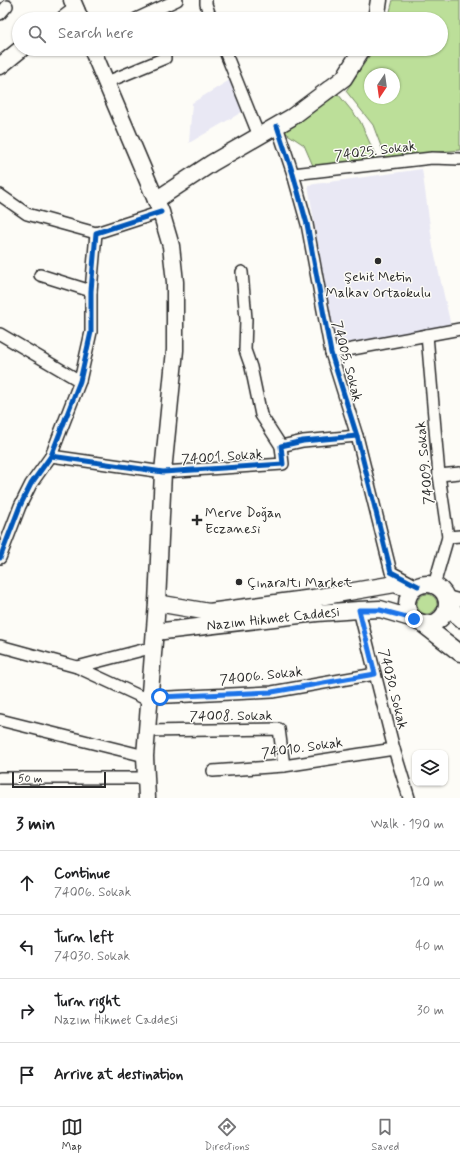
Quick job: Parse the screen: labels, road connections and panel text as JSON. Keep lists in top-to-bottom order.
{
  "streets": {
    "main road": ["Nazım Hikmet Caddesi"],
    "street": [
      "74025. Sokak",
      "74005. Sokak",
      "74001. Sokak",
      "74009. Sokak",
      "74006. Sokak",
      "74030. Sokak",
      "74008. Sokak",
      "74010. Sokak"
    ]
  },
  "crossings": [
    ["74025. Sokak", "74005. Sokak"],
    ["74005. Sokak", "74001. Sokak"],
    ["74005. Sokak", "74009. Sokak"],
    ["74005. Sokak", "Nazım Hikmet Caddesi"],
    ["74009. Sokak", "Nazım Hikmet Caddesi"],
    ["Nazım Hikmet Caddesi", "74030. Sokak"],
    ["74006. Sokak", "74030. Sokak"],
    ["74030. Sokak", "74010. Sokak"],
    ["74008. Sokak", "74010. Sokak"]
  ],
  "places": {
    "other": ["Şehit Metin Malkav Ortaokulu", "Çınaraltı Market"],
    "health": ["Merve Doğan Eczanesi"]
  },
  "scale_bar": "50 m",
  "north": "bottom",
  "page": {
    "search": "Search here",
    "scale": "50 m",
    "heading": ["3 min", "Walk · 190 m"],
    "list": [
      ["Continue", "74006. Sokak", "120 m"],
      ["Turn left", "74030. Sokak", "40 m"],
      ["Turn right", "Nazım Hikmet Caddesi", "30 m"],
      "Arrive at destination"
    ],
    "nav": ["Map", "Directions", "Saved"]
  }
}
